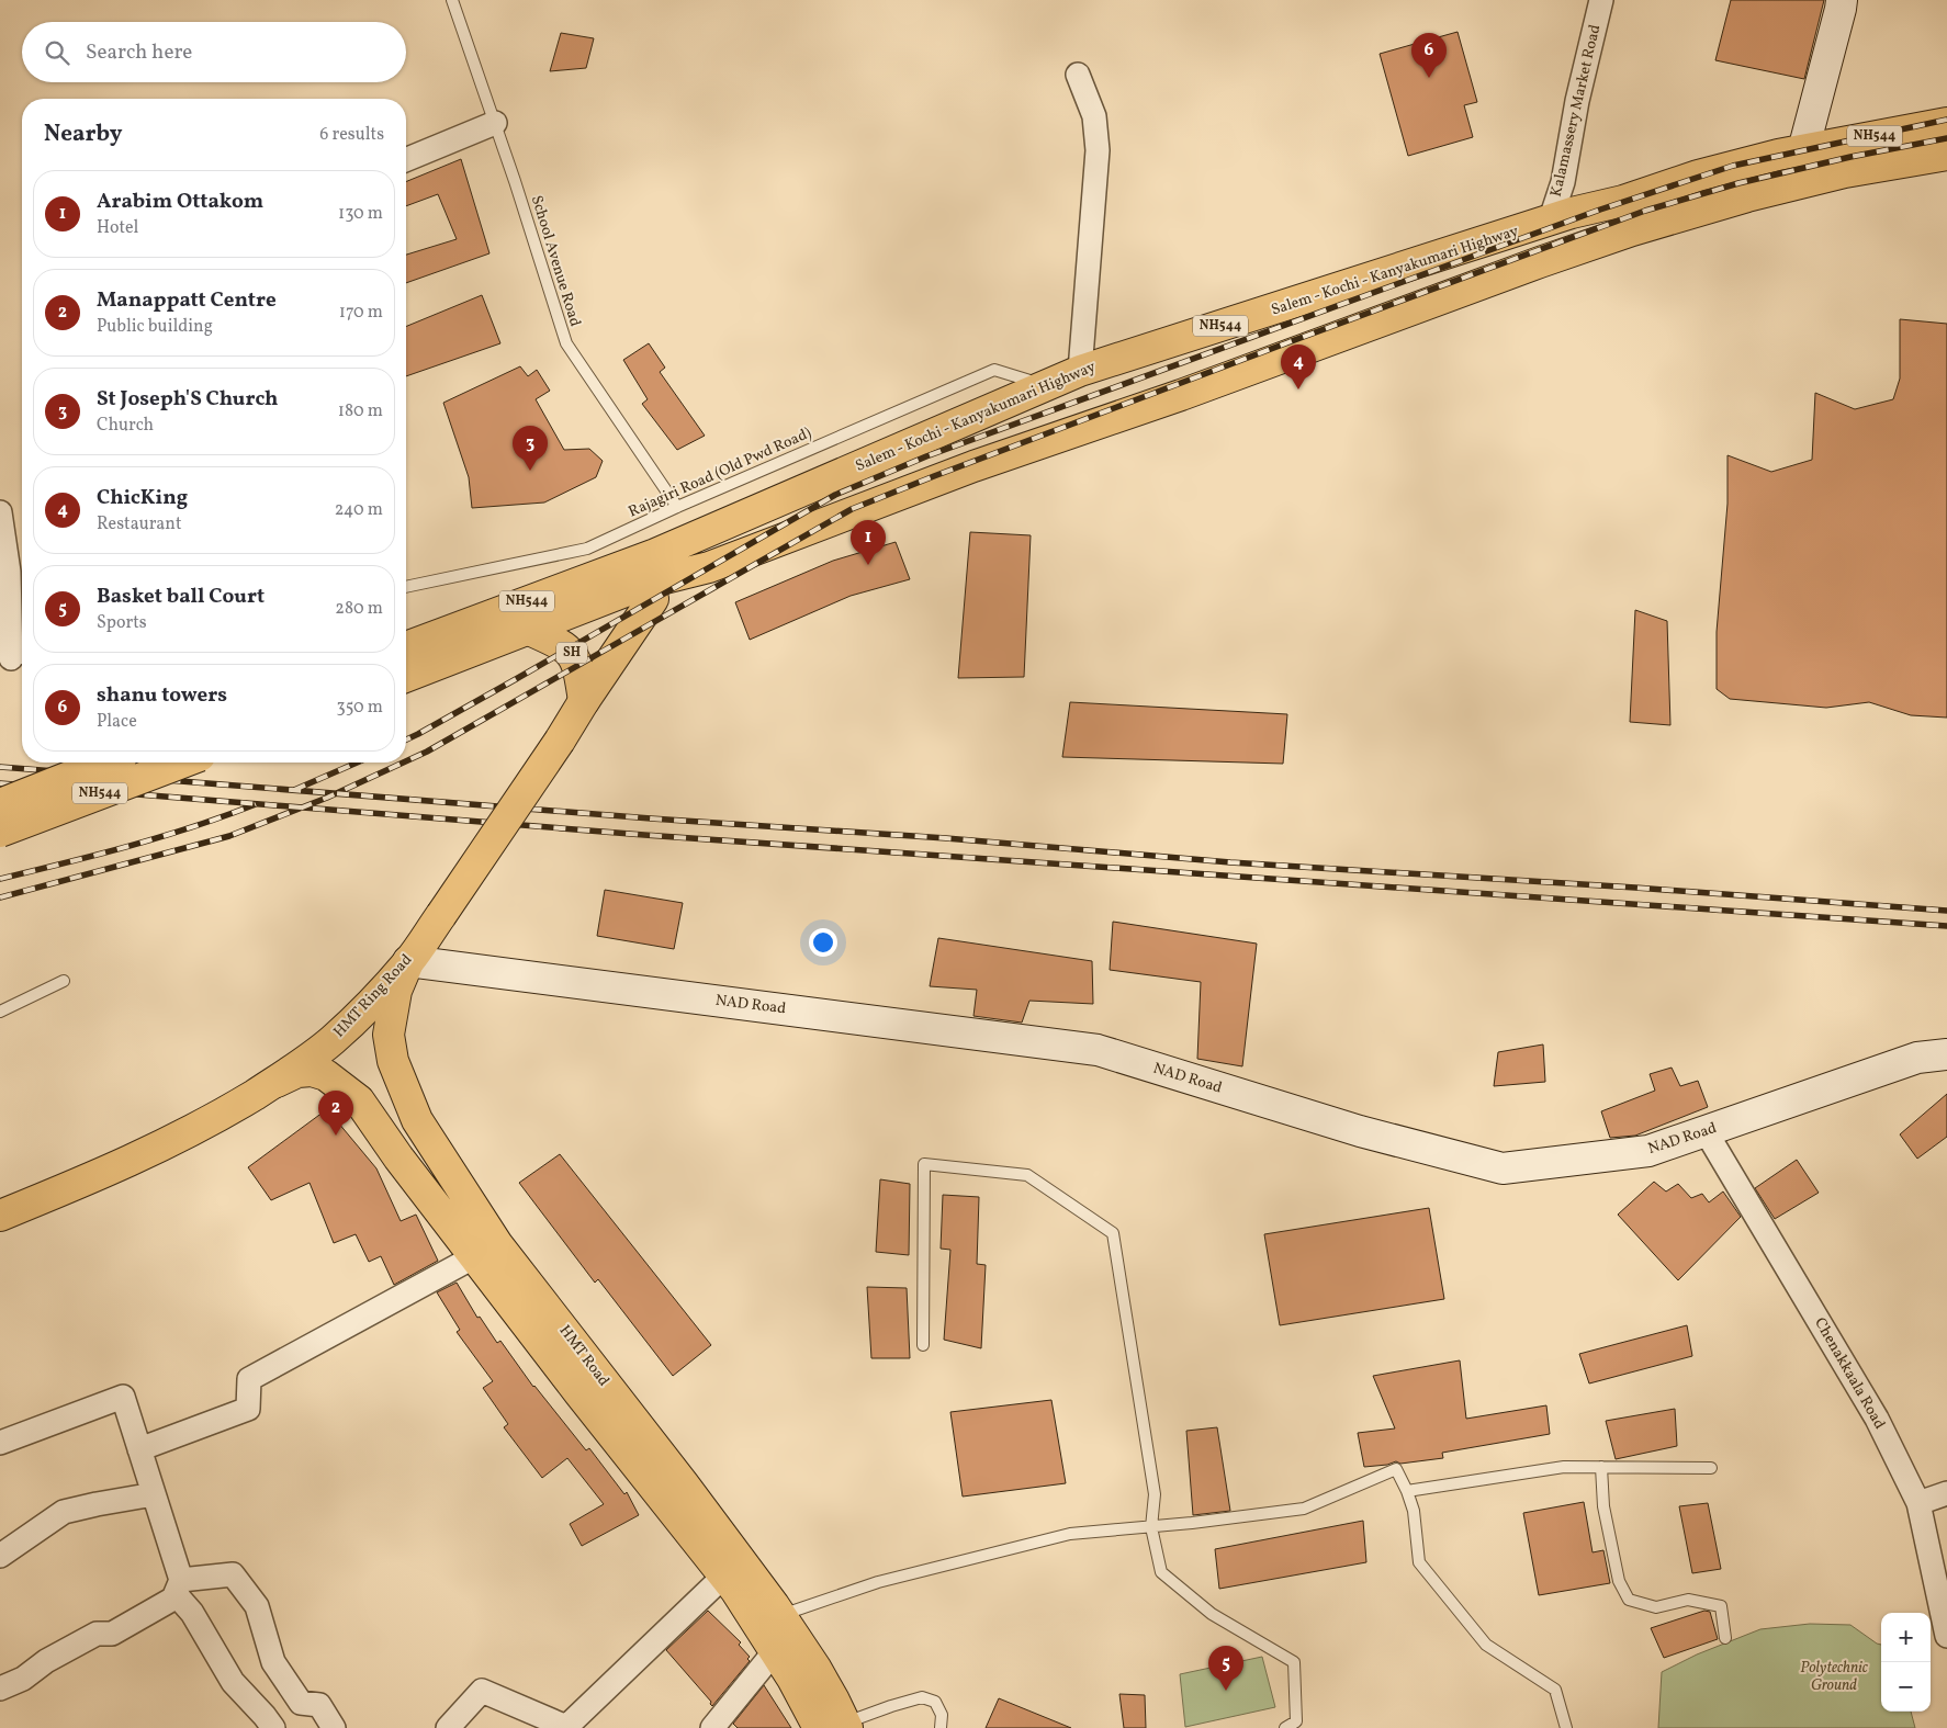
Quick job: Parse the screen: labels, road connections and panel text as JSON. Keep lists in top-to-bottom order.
{
  "streets": {
    "main road": [
      "NH544",
      "Salem - Kochi - Kanyakumari Highway",
      "SH",
      "HMT Ring Road",
      "HMT Road"
    ],
    "street": ["Kalamassery Market Road", "NAD Road", "Chenakkaala Road"],
    "lane": ["School Avenue Road", "Rajagiri Road (Old Pwd Road)"]
  },
  "crossings": [
    ["Kalamassery Market Road", "Salem - Kochi - Kanyakumari Highway"],
    ["NH544", "SH"],
    ["NH544", "HMT Ring Road"],
    ["School Avenue Road", "Rajagiri Road (Old Pwd Road)"],
    ["Salem - Kochi - Kanyakumari Highway", "Rajagiri Road (Old Pwd Road)"],
    ["SH", "HMT Ring Road"],
    ["HMT Ring Road", "NAD Road"],
    ["HMT Ring Road", "HMT Road"],
    ["NAD Road", "HMT Road"],
    ["NAD Road", "Chenakkaala Road"]
  ],
  "parks": ["Polytechnic Ground"],
  "page": {
    "search": "Search here",
    "pins": [
      "6",
      "4",
      "3",
      "1",
      "2",
      "5"
    ],
    "heading": ["Nearby", "6 results"],
    "list": [
      {
        "mark": "1",
        "name": "Arabim Ottakom",
        "note": "Hotel",
        "value": "130 m"
      },
      {
        "mark": "2",
        "name": "Manappatt Centre",
        "note": "Public building",
        "value": "170 m"
      },
      {
        "mark": "3",
        "name": "St Joseph'S Church",
        "note": "Church",
        "value": "180 m"
      },
      {
        "mark": "4",
        "name": "ChicKing",
        "note": "Restaurant",
        "value": "240 m"
      },
      {
        "mark": "5",
        "name": "Basket ball Court",
        "note": "Sports",
        "value": "280 m"
      },
      {
        "mark": "6",
        "name": "shanu towers",
        "note": "Place",
        "value": "350 m"
      }
    ],
    "map_buttons": ["+", "−"]
  }
}
